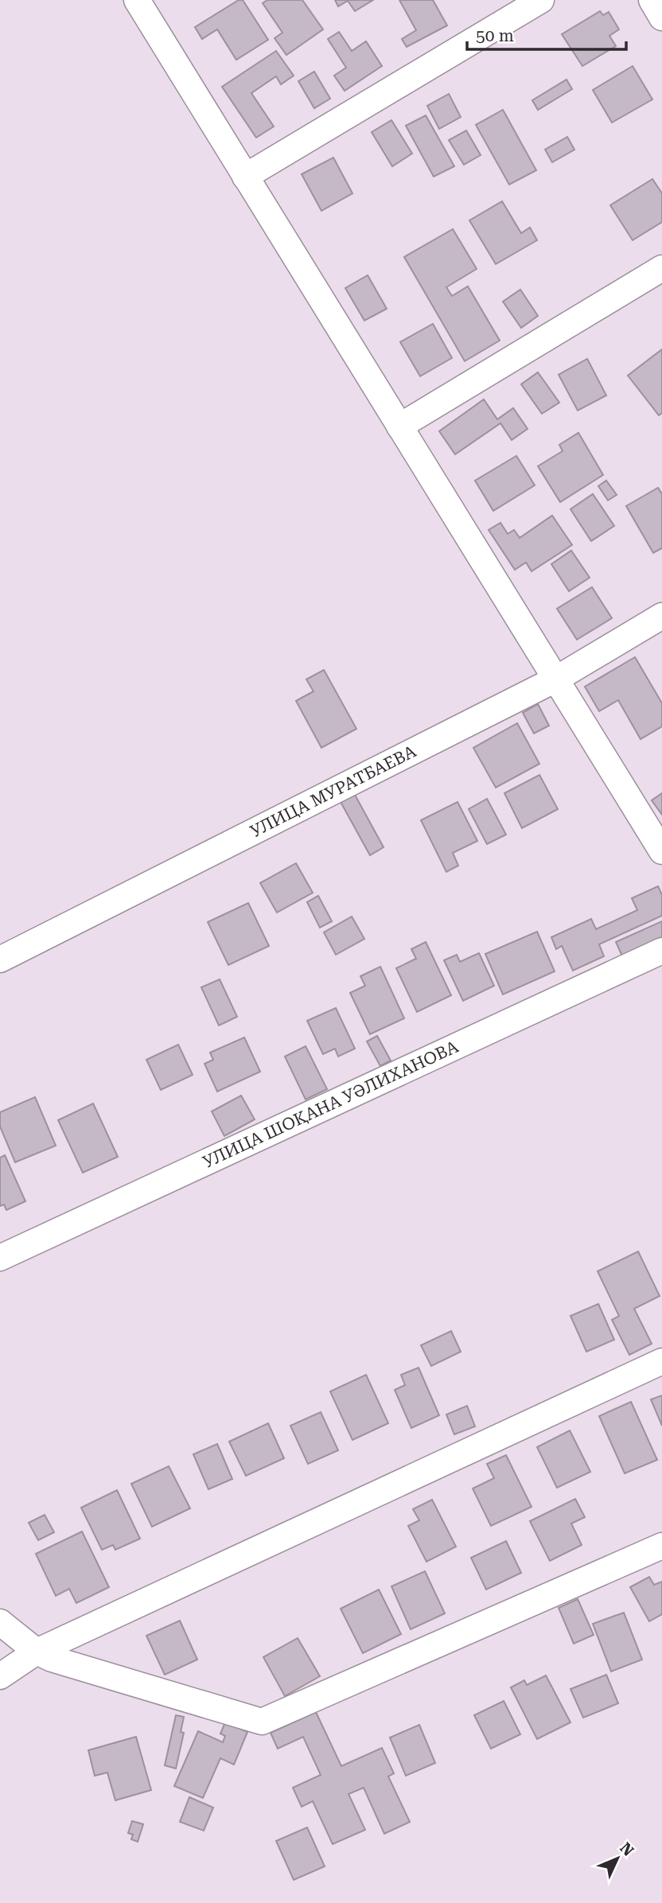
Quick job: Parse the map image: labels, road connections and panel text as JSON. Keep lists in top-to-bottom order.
{
  "streets": {
    "street": ["УЛИЦА МУРАТБАЕВА", "УЛИЦА ШОҚАНА УӘЛИХАНОВА"]
  },
  "scale_bar": "50 m",
  "north": "top right"
}
